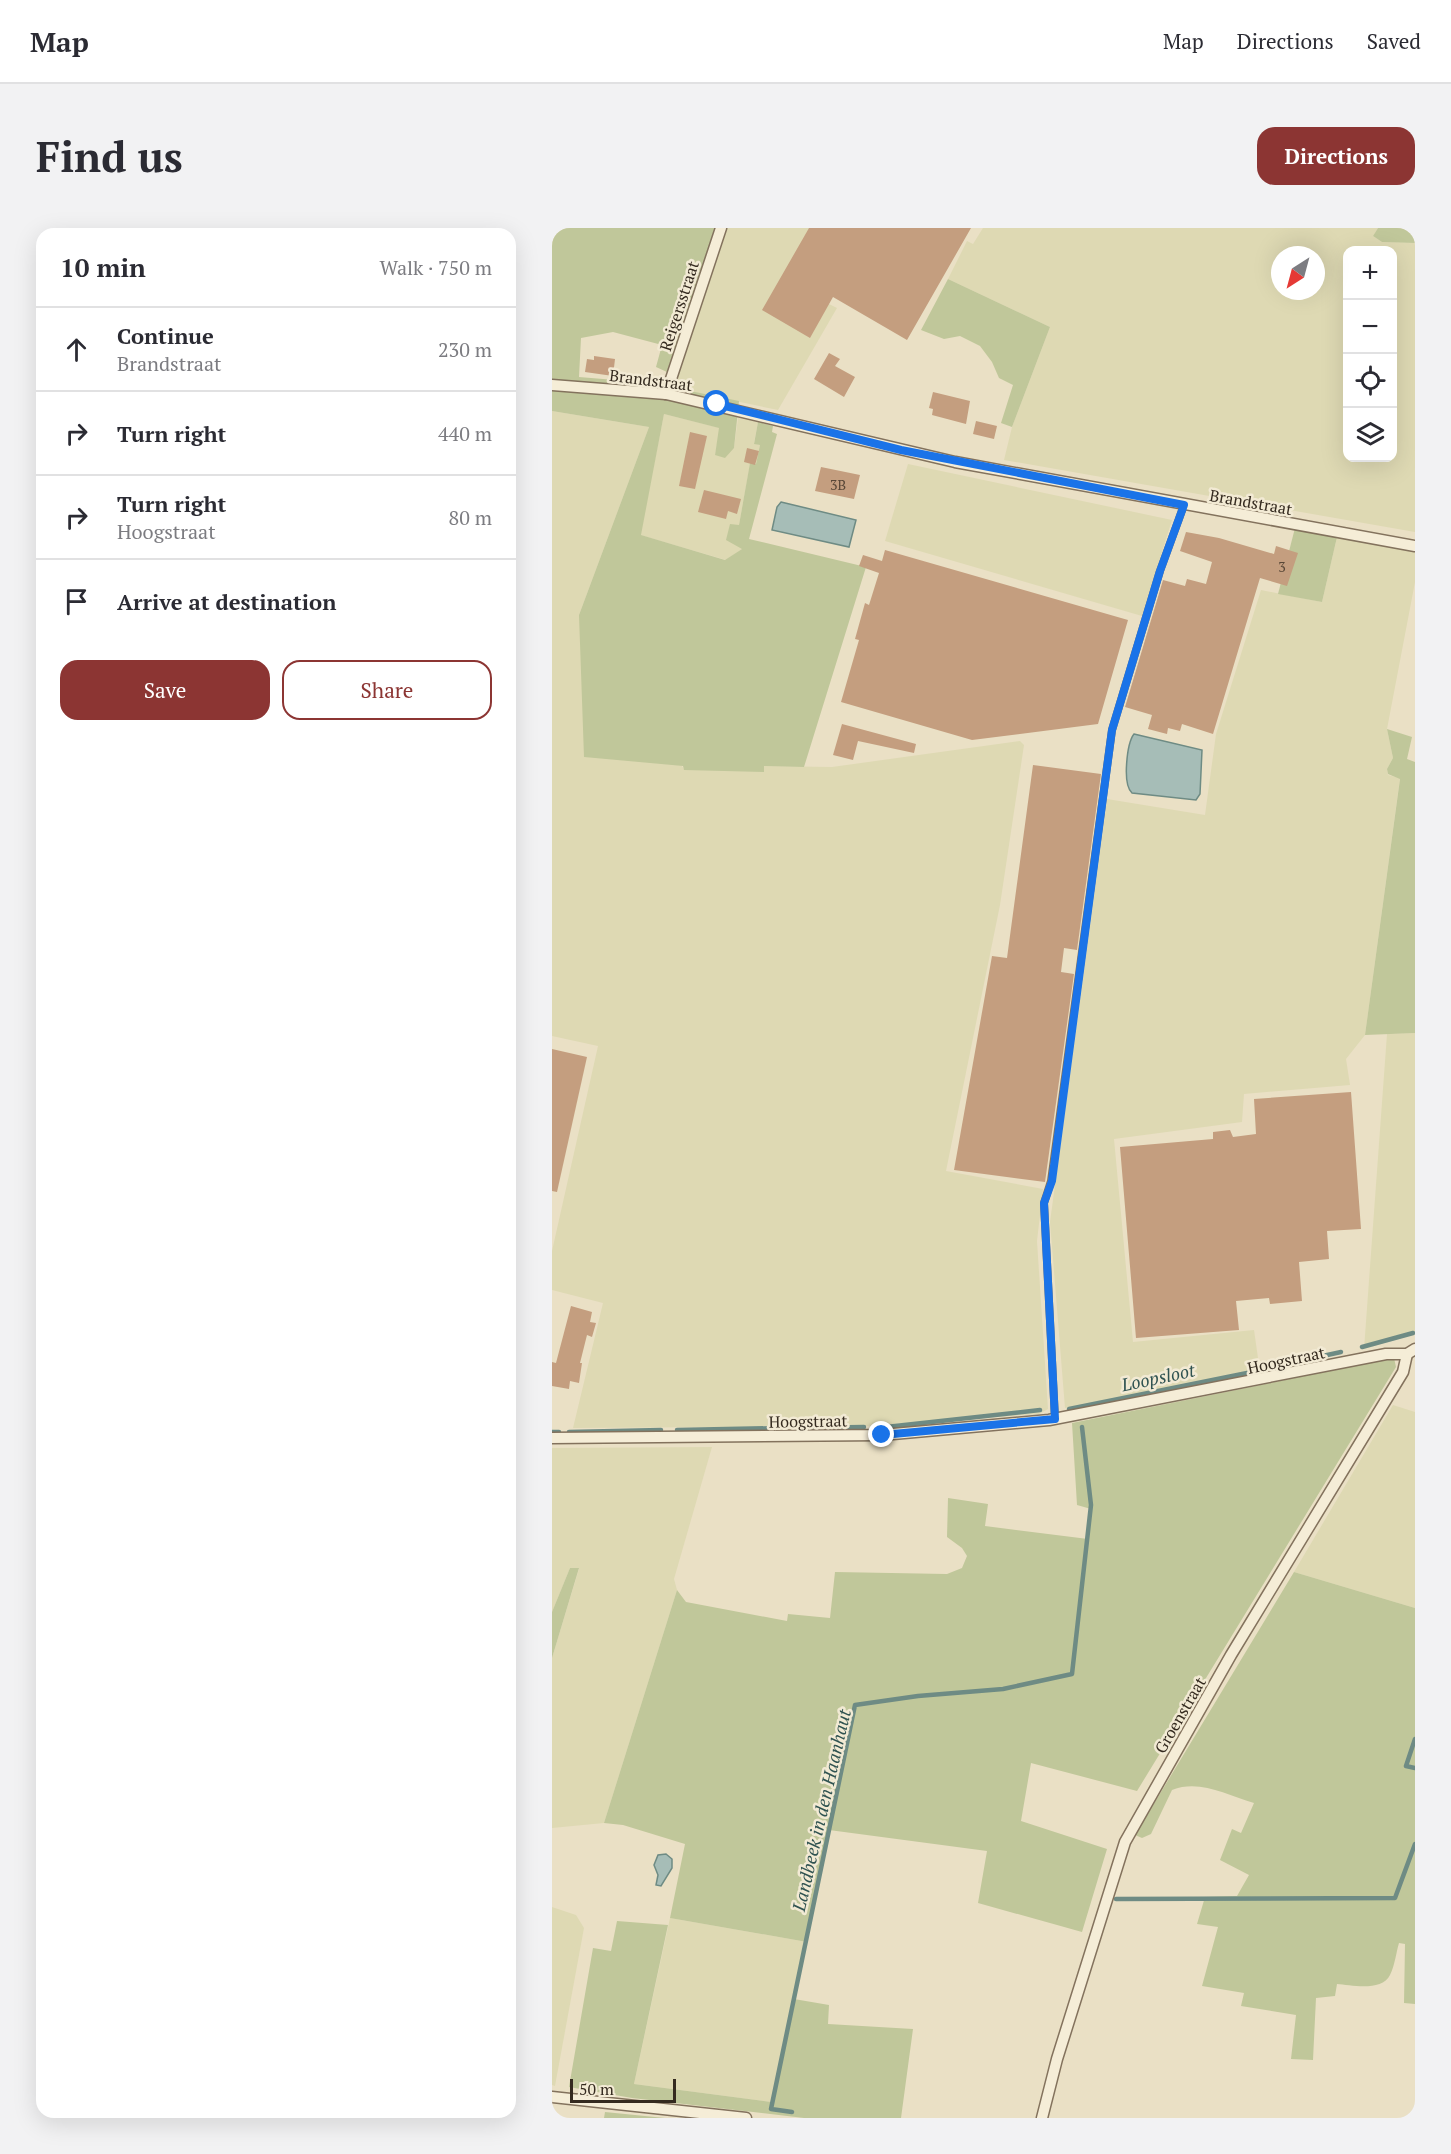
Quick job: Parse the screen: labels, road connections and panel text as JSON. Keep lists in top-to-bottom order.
{
  "streets": {
    "street": [
      "Reigersstraat",
      "Brandstraat",
      "Hoogstraat",
      "Groenstraat"
    ]
  },
  "crossings": [
    ["Reigersstraat", "Brandstraat"],
    ["Hoogstraat", "Groenstraat"]
  ],
  "water": ["Loopsloot", "Landbeek in den Haanhaut"],
  "house_numbers": ["3B", "3"],
  "scale_bar": "50 m",
  "north": "bottom left",
  "page": {
    "header": "Map",
    "nav": ["Map", "Directions", "Saved"],
    "buttons": [
      "Directions",
      ["Save", "Share"]
    ],
    "title": "Find us",
    "heading": ["10 min", "Walk · 750 m"],
    "map_buttons": ["+", "−"],
    "list": [
      ["Continue", "Brandstraat", "230 m"],
      ["Turn right", "440 m"],
      ["Turn right", "Hoogstraat", "80 m"],
      "Arrive at destination"
    ],
    "scale": "50 m"
  }
}
